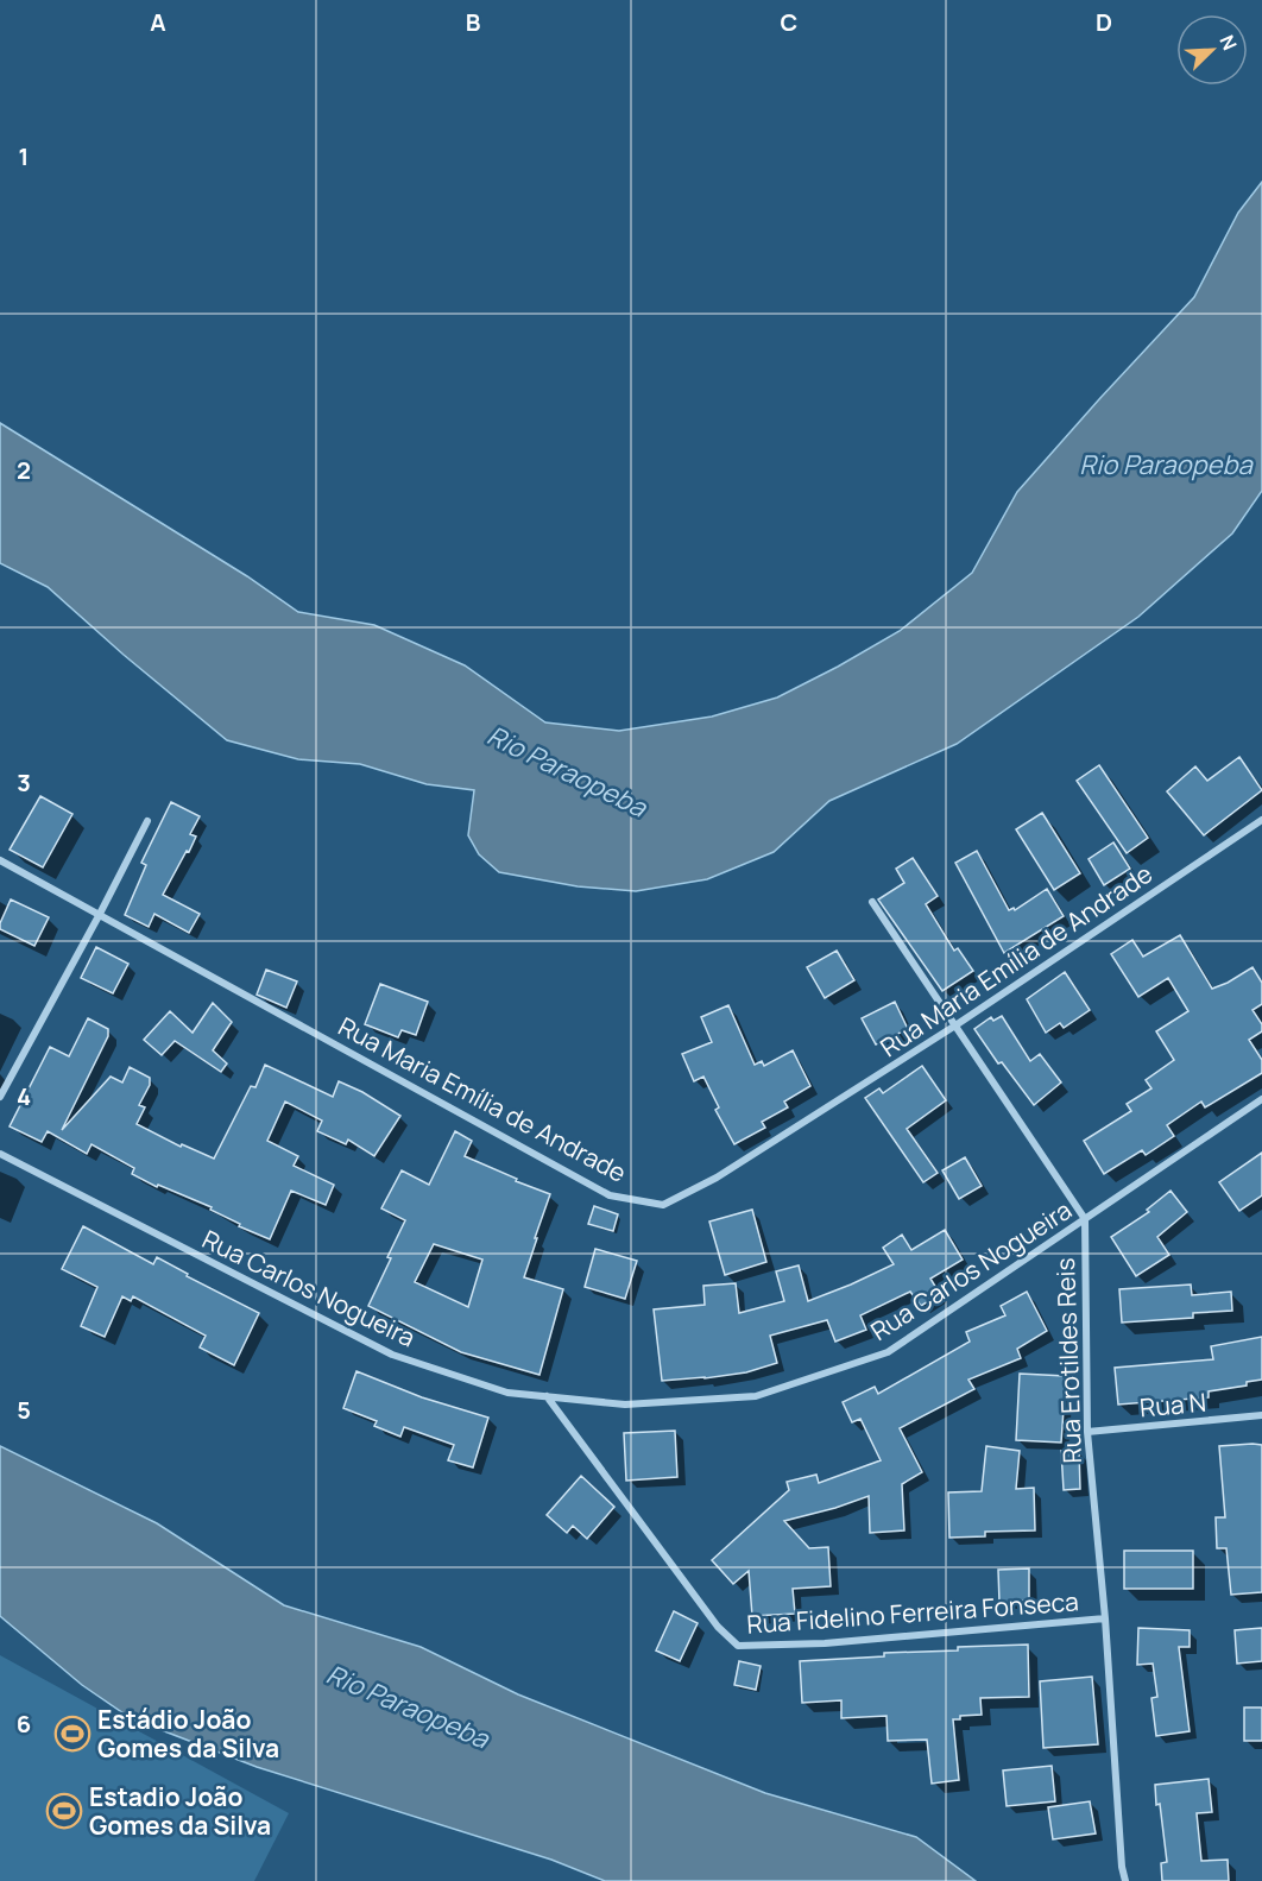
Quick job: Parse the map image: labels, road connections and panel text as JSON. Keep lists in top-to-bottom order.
{
  "streets": {
    "street": [
      "Rua Maria Emília de Andrade",
      "Rua Carlos Nogueira",
      "Rua Erotildes Reis",
      "Rua N",
      "Rua Fidelino Ferreira Fonseca"
    ]
  },
  "crossings": [
    ["Rua Carlos Nogueira", "Rua Erotildes Reis"],
    ["Rua Carlos Nogueira", "Rua Fidelino Ferreira Fonseca"],
    ["Rua Erotildes Reis", "Rua N"],
    ["Rua Erotildes Reis", "Rua Fidelino Ferreira Fonseca"]
  ],
  "water": ["Rio Paraopeba"],
  "places": {
    "sports": ["Estádio João Gomes da Silva", "Estadio João Gomes da Silva"]
  },
  "north": "top right",
  "grid": {
    "columns": [
      "A",
      "B",
      "C",
      "D"
    ],
    "rows": [
      "1",
      "2",
      "3",
      "4",
      "5",
      "6"
    ]
  }
}
